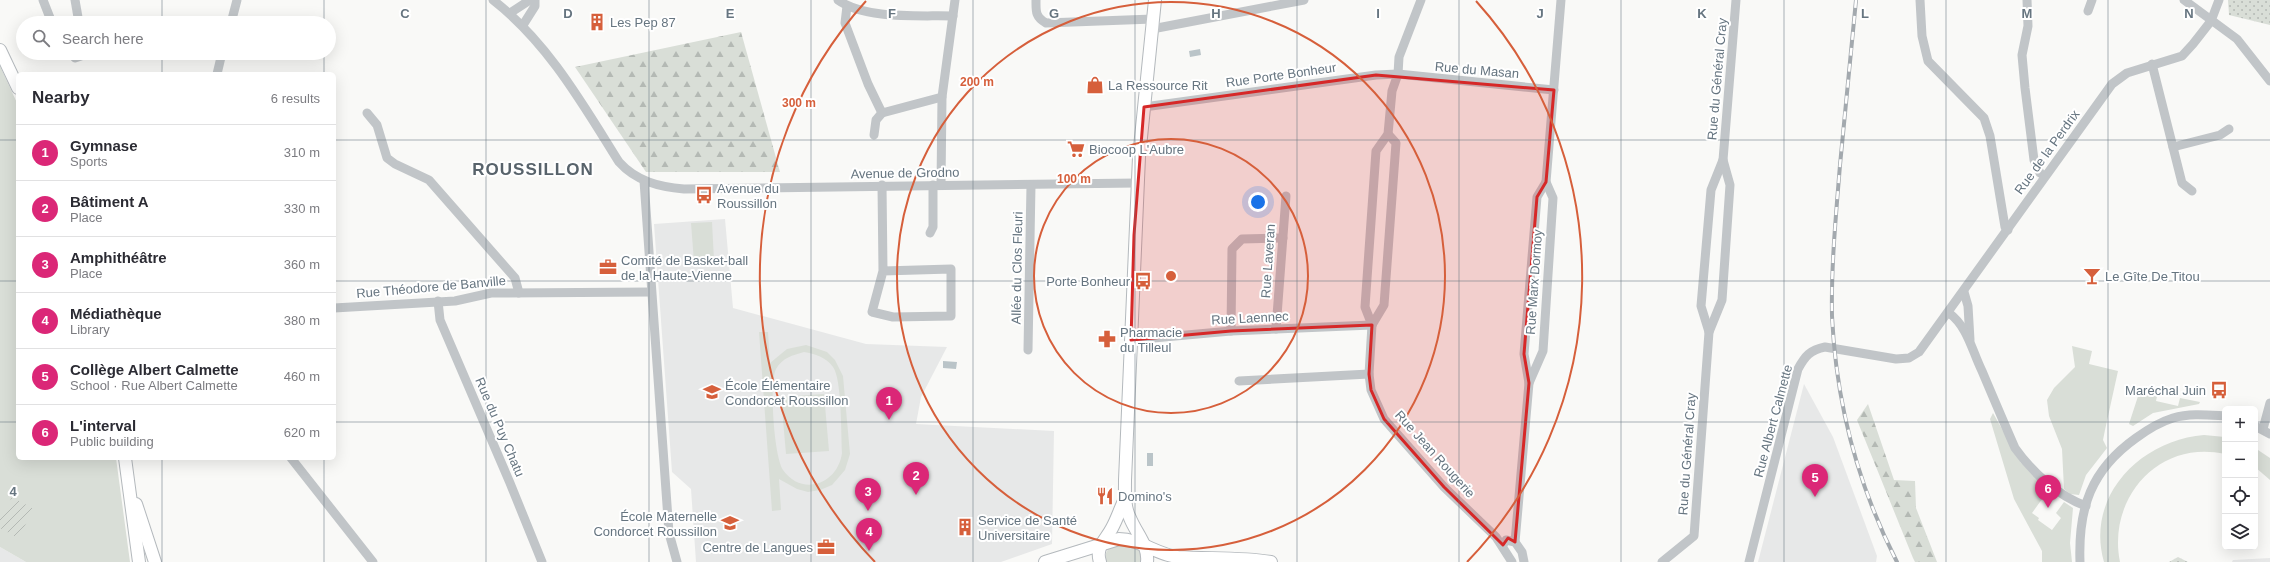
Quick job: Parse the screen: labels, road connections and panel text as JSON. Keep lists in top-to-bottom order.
{
  "streets": {
    "street": [
      "Rue du Masan",
      "Rue Porte Bonheur",
      "Rue du Général Cray",
      "Rue de la Perdrix",
      "Avenue de Grodno",
      "Rue Laveran",
      "Allée du Clos Fleuri",
      "Rue Marx Dormoy",
      "Rue Théodore de Banville",
      "Rue Laennec",
      "Rue Albert Calmette",
      "Rue du Puy Chatu",
      "Rue Jean Rougerie"
    ]
  },
  "crossings": [
    ["Rue du Masan", "Rue Porte Bonheur"],
    ["Rue du Masan", "Rue Marx Dormoy"],
    ["Rue du Masan", "Rue Jean Rougerie"],
    ["Rue Porte Bonheur", "Rue Jean Rougerie"],
    ["Rue de la Perdrix", "Rue Albert Calmette"],
    ["Avenue de Grodno", "Allée du Clos Fleuri"],
    ["Rue Laveran", "Rue Laennec"],
    ["Rue Théodore de Banville", "Rue du Puy Chatu"],
    ["Rue Laennec", "Rue Jean Rougerie"]
  ],
  "districts": ["ROUSSILLON"],
  "places": {
    "building": ["Les Pep 87", "Service de Santé Universitaire"],
    "shop": ["La Ressource Rit"],
    "supermarket": ["Biocoop L'Aubre"],
    "bus stop": ["Avenue du Roussillon", "Porte Bonheur", "Maréchal Juin"],
    "office": ["Comité de Basket-ball de la Haute-Vienne", "Centre de Langues"],
    "bar": ["Le Gîte De Titou"],
    "pharmacy": ["Pharmacie du Tilleul"],
    "school or university": ["École Élémentaire Condorcet Roussillon", "École Maternelle Condorcet Roussillon"],
    "restaurant": ["Domino's"]
  },
  "page": {
    "search": "Search here",
    "heading": ["Nearby", "6 results"],
    "list": [
      {
        "mark": "1",
        "name": "Gymnase",
        "note": "Sports",
        "value": "310 m"
      },
      {
        "mark": "2",
        "name": "Bâtiment A",
        "note": "Place",
        "value": "330 m"
      },
      {
        "mark": "3",
        "name": "Amphithéâtre",
        "note": "Place",
        "value": "360 m"
      },
      {
        "mark": "4",
        "name": "Médiathèque",
        "note": "Library",
        "value": "380 m"
      },
      {
        "mark": "5",
        "name": "Collège Albert Calmette",
        "note": "School · Rue Albert Calmette",
        "value": "460 m"
      },
      {
        "mark": "6",
        "name": "L'interval",
        "note": "Public building",
        "value": "620 m"
      }
    ],
    "pins": [
      "1",
      "2",
      "5",
      "6",
      "3",
      "4"
    ],
    "map_buttons": ["+", "−"]
  },
  "grid": {
    "columns": [
      "C",
      "D",
      "E",
      "F",
      "G",
      "H",
      "I",
      "J",
      "K",
      "L",
      "M",
      "N"
    ],
    "rows": ["4"]
  },
  "rings": ["200 m", "300 m", "100 m"]
}
